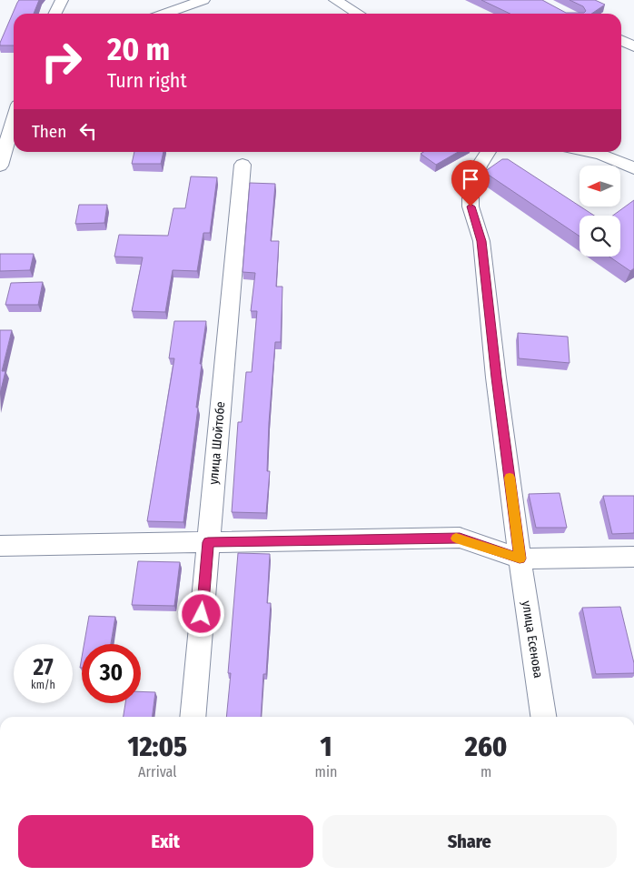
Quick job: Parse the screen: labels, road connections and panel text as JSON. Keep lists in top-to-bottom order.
{
  "streets": {
    "street": ["улица Шойтобе", "улица Есенова"]
  },
  "north": "left",
  "page": {
    "turn": ["20 m", "Turn right"],
    "then": "Then",
    "speed": "27 km/h",
    "limit": "30",
    "eta": [
      "12:05",
      "Arrival",
      "1",
      "min",
      "260",
      "m"
    ],
    "buttons": ["Exit", "Share"]
  }
}
